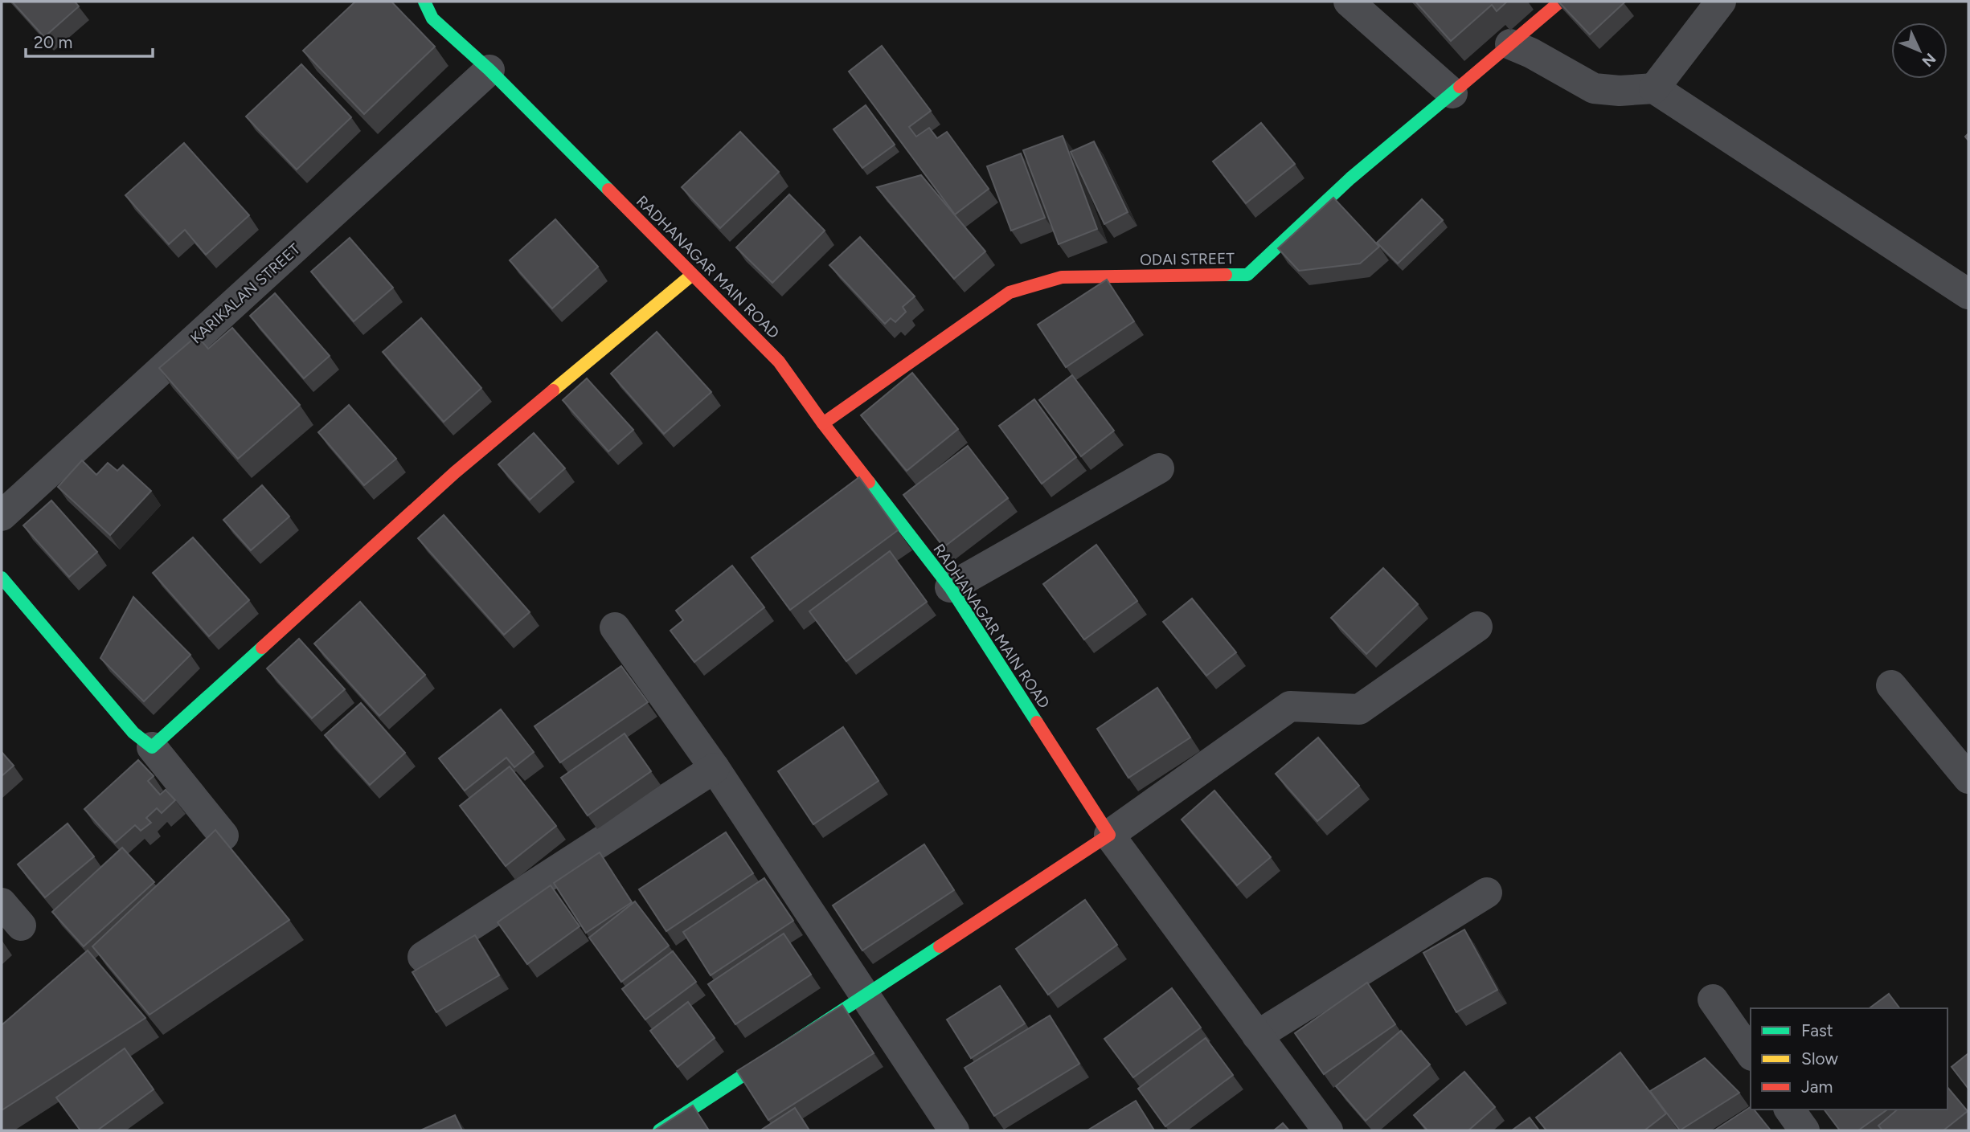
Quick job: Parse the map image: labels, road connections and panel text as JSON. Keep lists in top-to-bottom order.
{
  "streets": {
    "street": ["ODAI STREET", "RADHANAGAR MAIN ROAD", "KARIKALAN STREET"]
  },
  "crossings": [
    ["ODAI STREET", "RADHANAGAR MAIN ROAD"],
    ["RADHANAGAR MAIN ROAD", "KARIKALAN STREET"]
  ],
  "legend": ["Fast", "Slow", "Jam"],
  "scale_bar": "20 m",
  "north": "bottom right"
}
